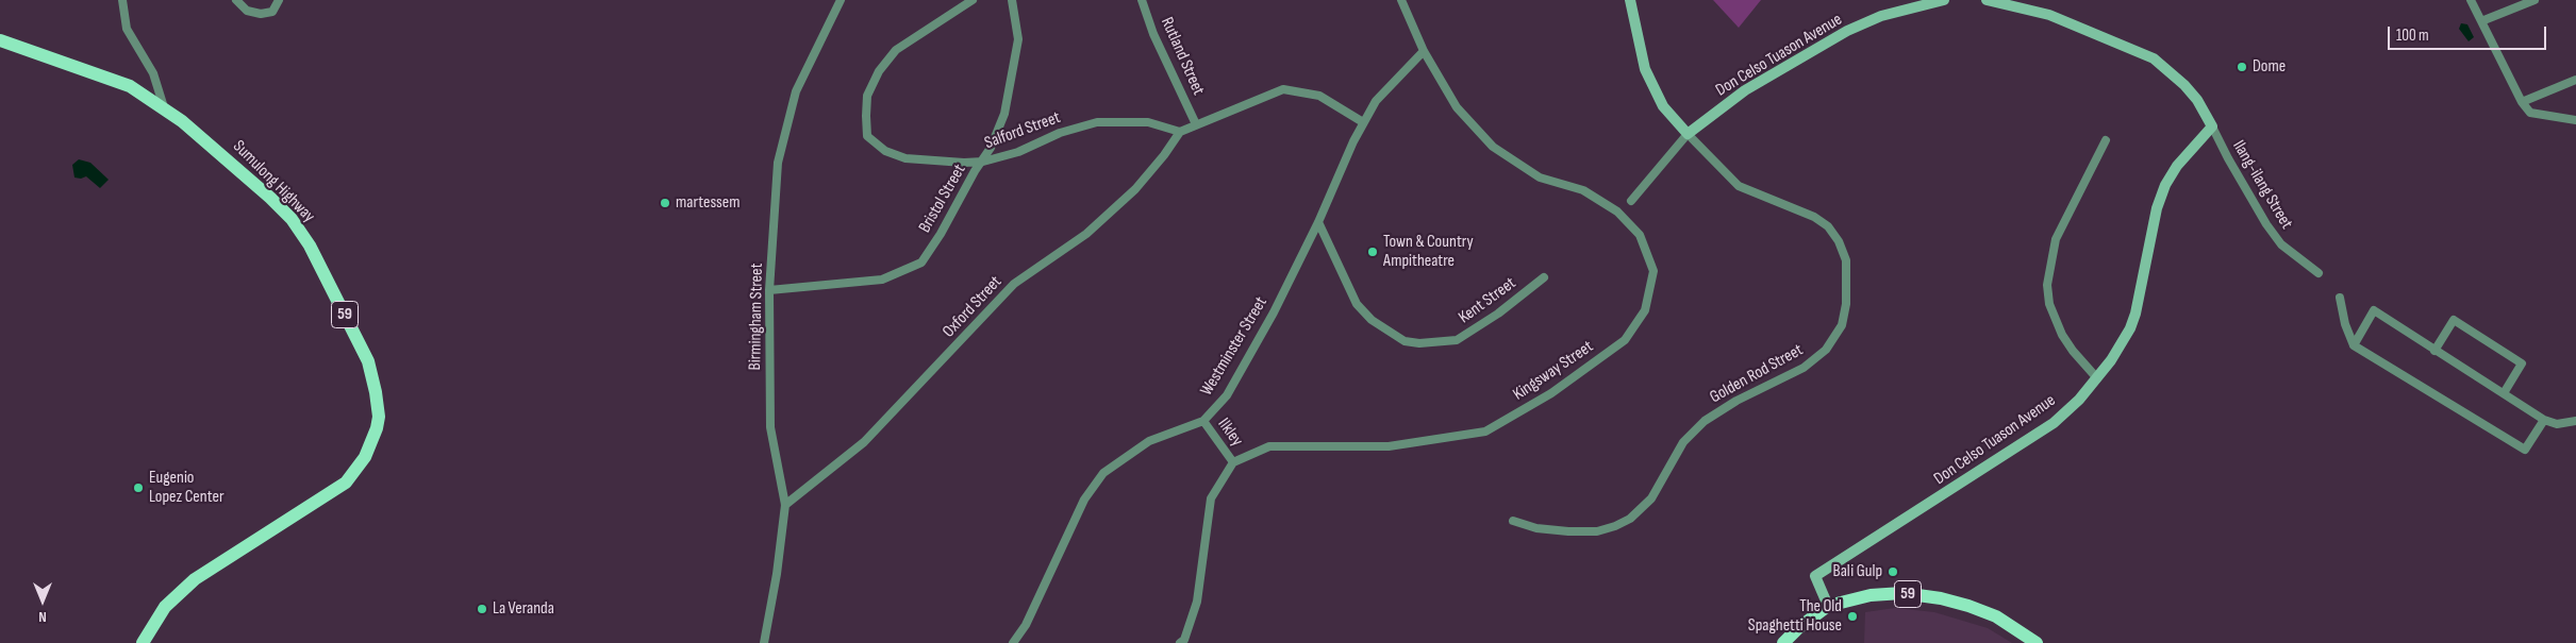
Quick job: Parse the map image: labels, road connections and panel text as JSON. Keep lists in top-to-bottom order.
{
  "streets": {
    "main road": ["Sumulong Highway", "59"],
    "street": [
      "Don Celso Tuason Avenue",
      "Rutland Street",
      "Salford Street",
      "Ilang-ilang Street",
      "Bristol Street",
      "Kent Street",
      "Oxford Street",
      "Birmingham Street",
      "Westminster Street",
      "Kingsway Street",
      "Golden Rod Street",
      "Ilkley"
    ]
  },
  "crossings": [
    ["Don Celso Tuason Avenue", "Ilang-ilang Street"],
    ["Don Celso Tuason Avenue", "59"],
    ["Don Celso Tuason Avenue", "Golden Rod Street"],
    ["Salford Street", "Bristol Street"],
    ["Salford Street", "Oxford Street"],
    ["Bristol Street", "Birmingham Street"],
    ["Kent Street", "Westminster Street"],
    ["Oxford Street", "Birmingham Street"],
    ["Westminster Street", "Kingsway Street"],
    ["Westminster Street", "Ilkley"],
    ["Kingsway Street", "Ilkley"]
  ],
  "places": [
    "Dome",
    "martessem",
    "Town & Country Ampitheatre",
    "Eugenio Lopez Center",
    "Bali Gulp",
    "La Veranda",
    "The Old Spaghetti House"
  ],
  "scale_bar": "100 m",
  "north": "bottom"
}
